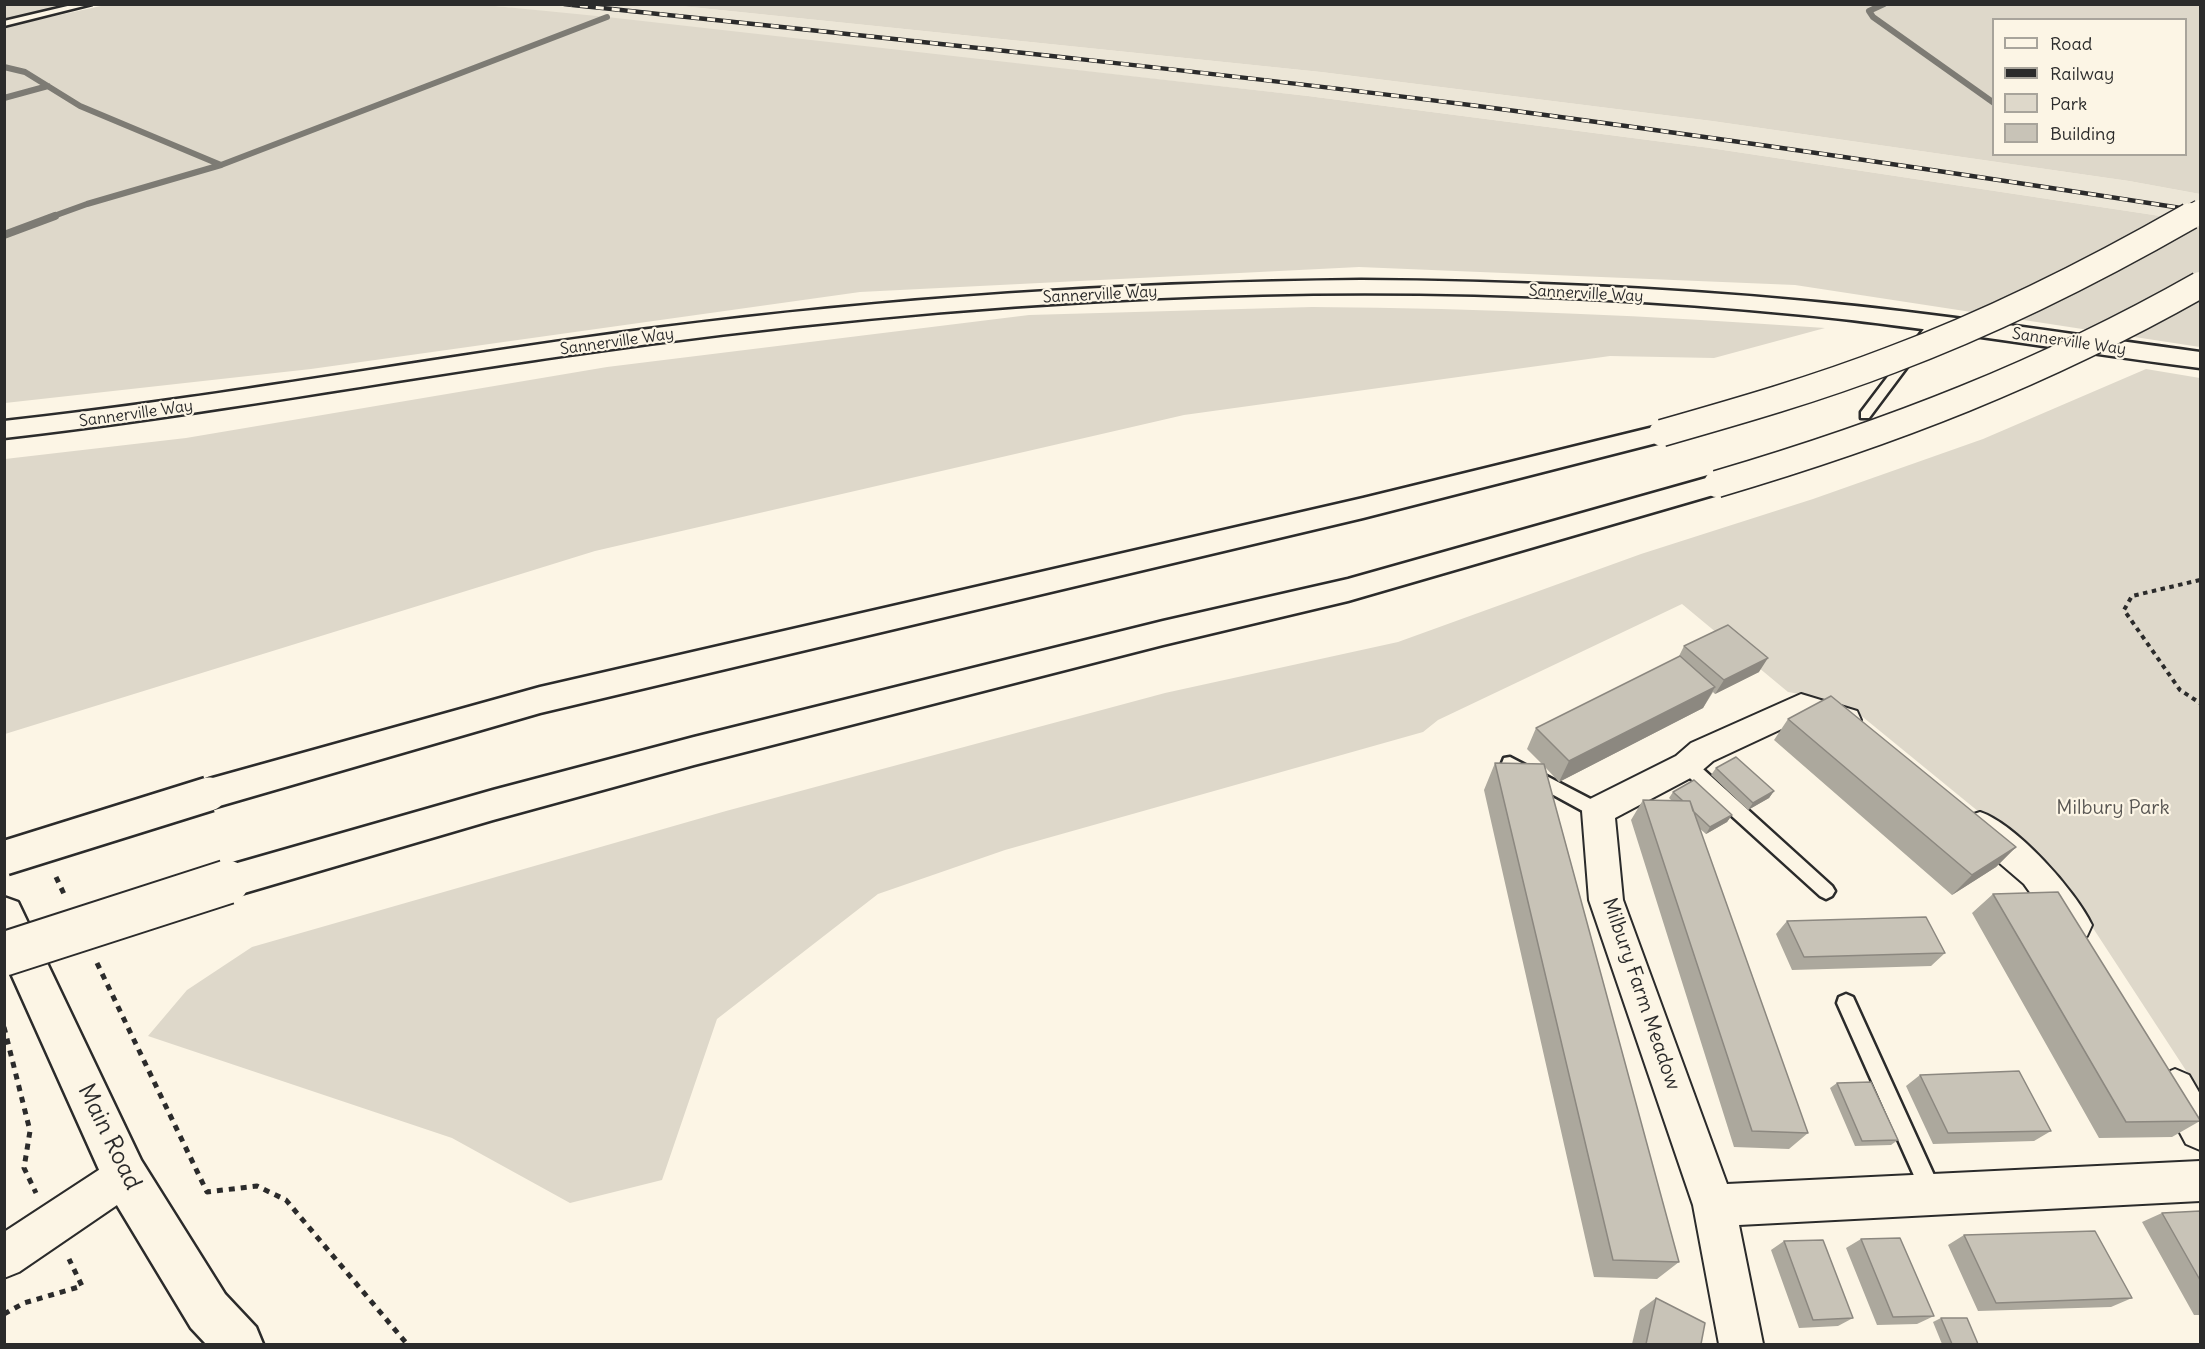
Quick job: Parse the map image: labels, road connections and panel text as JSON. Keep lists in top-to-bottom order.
{
  "streets": {
    "main road": ["Sannerville Way", "Main Road"],
    "street": ["Milbury Farm Meadow"]
  },
  "parks": ["Milbury Park"],
  "legend": [
    "Road",
    "Railway",
    "Park",
    "Building"
  ]
}
